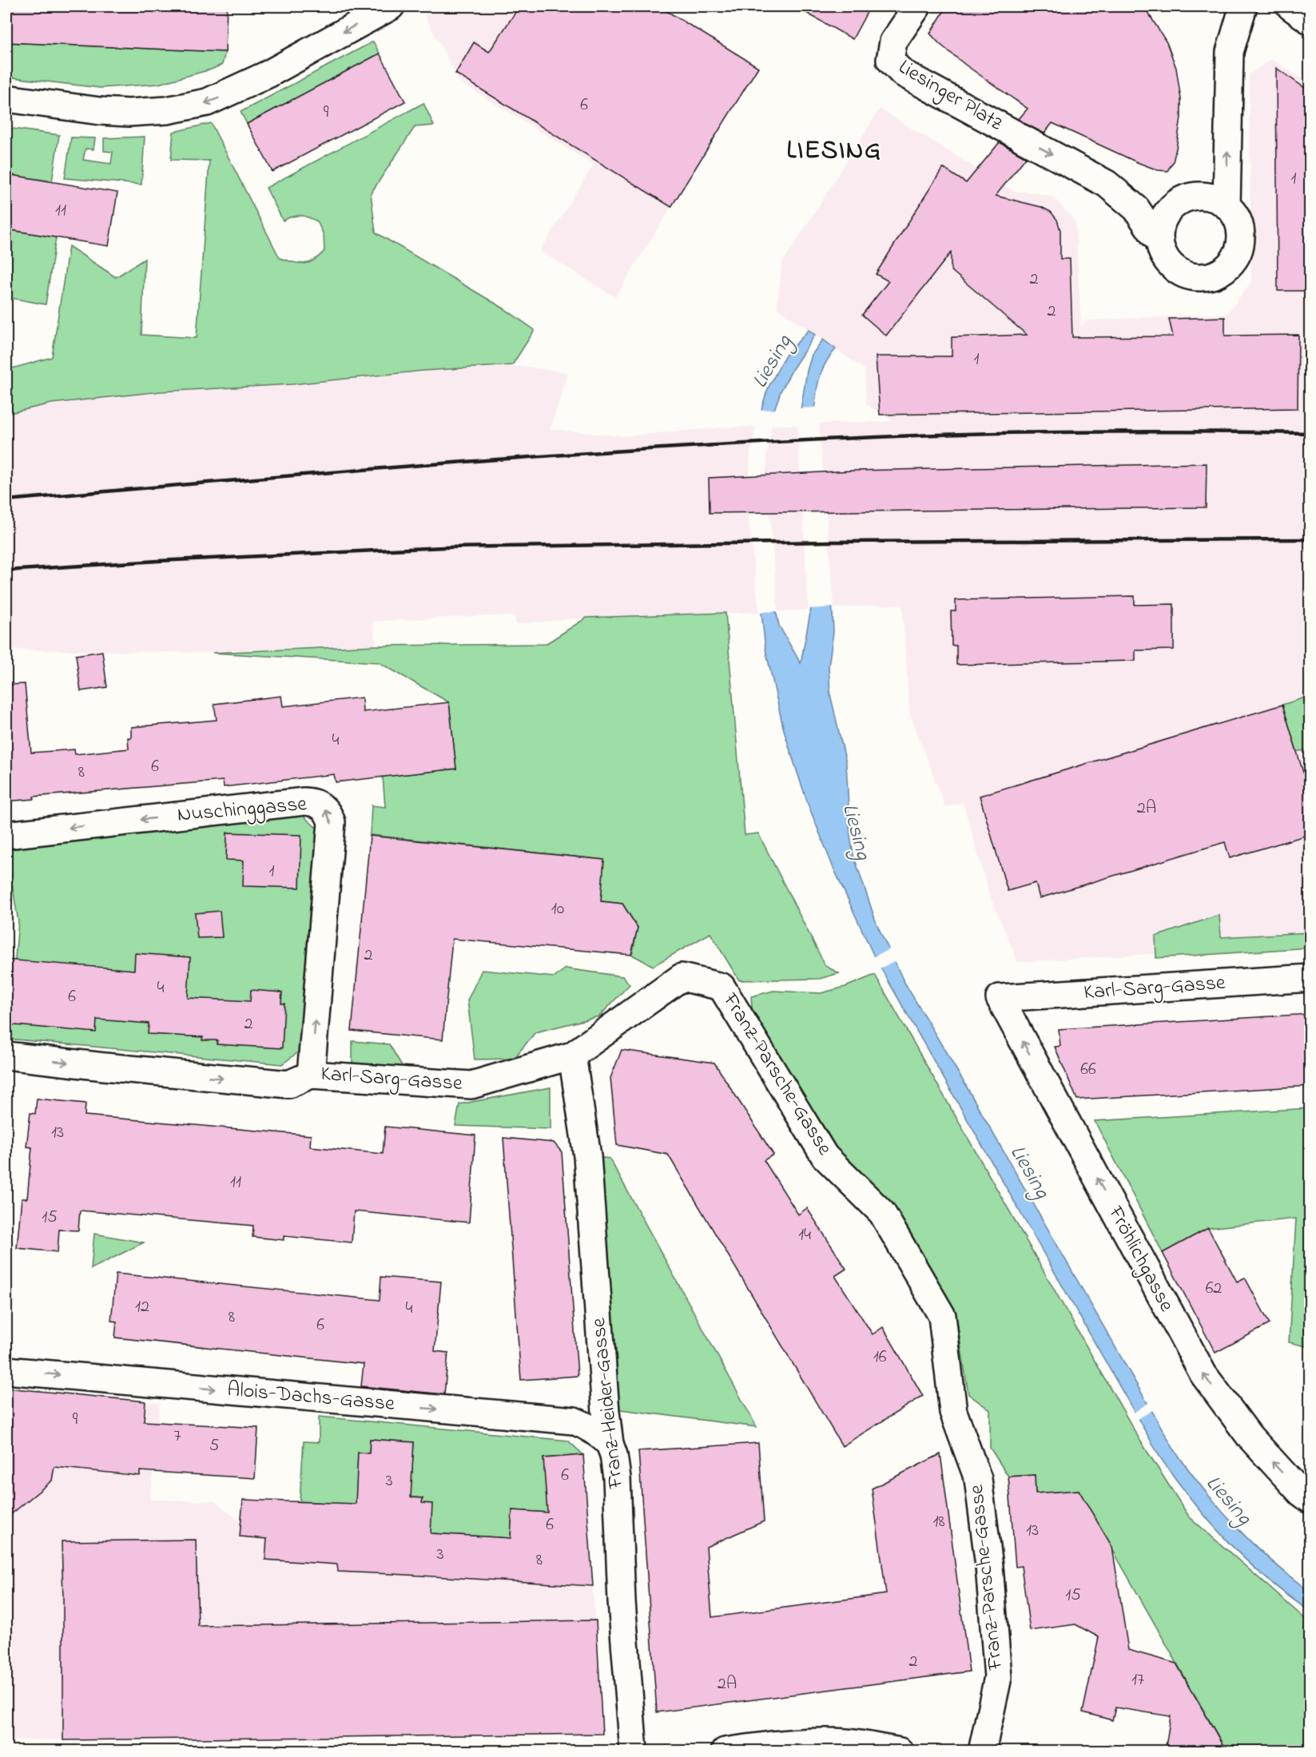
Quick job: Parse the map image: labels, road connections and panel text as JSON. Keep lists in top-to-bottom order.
{
  "streets": {
    "street": [
      "Liesinger Platz",
      "Nuschinggasse",
      "Karl-Sarg-Gasse",
      "Franz-Parsche-Gasse",
      "Fröhlichgasse",
      "Alois-Dachs-Gasse",
      "Franz-Heider-Gasse"
    ]
  },
  "crossings": [
    ["Nuschinggasse", "Karl-Sarg-Gasse"],
    ["Karl-Sarg-Gasse", "Franz-Parsche-Gasse"],
    ["Karl-Sarg-Gasse", "Fröhlichgasse"],
    ["Karl-Sarg-Gasse", "Franz-Heider-Gasse"],
    ["Alois-Dachs-Gasse", "Franz-Heider-Gasse"]
  ],
  "one_way": ["Liesinger Platz", "Fröhlichgasse", "Alois-Dachs-Gasse"],
  "districts": ["LIESING"],
  "water": ["Liesing"],
  "house_numbers": [
    "6",
    "9",
    "1",
    "11",
    "2",
    "2",
    "1",
    "4",
    "6",
    "8",
    "2A",
    "1",
    "10",
    "2",
    "4",
    "6",
    "2",
    "66",
    "13",
    "11",
    "15",
    "14",
    "62",
    "12",
    "4",
    "8",
    "6",
    "16",
    "9",
    "7",
    "5",
    "6",
    "3",
    "18",
    "6",
    "13",
    "3",
    "8",
    "15",
    "2",
    "17",
    "2A"
  ]
}
